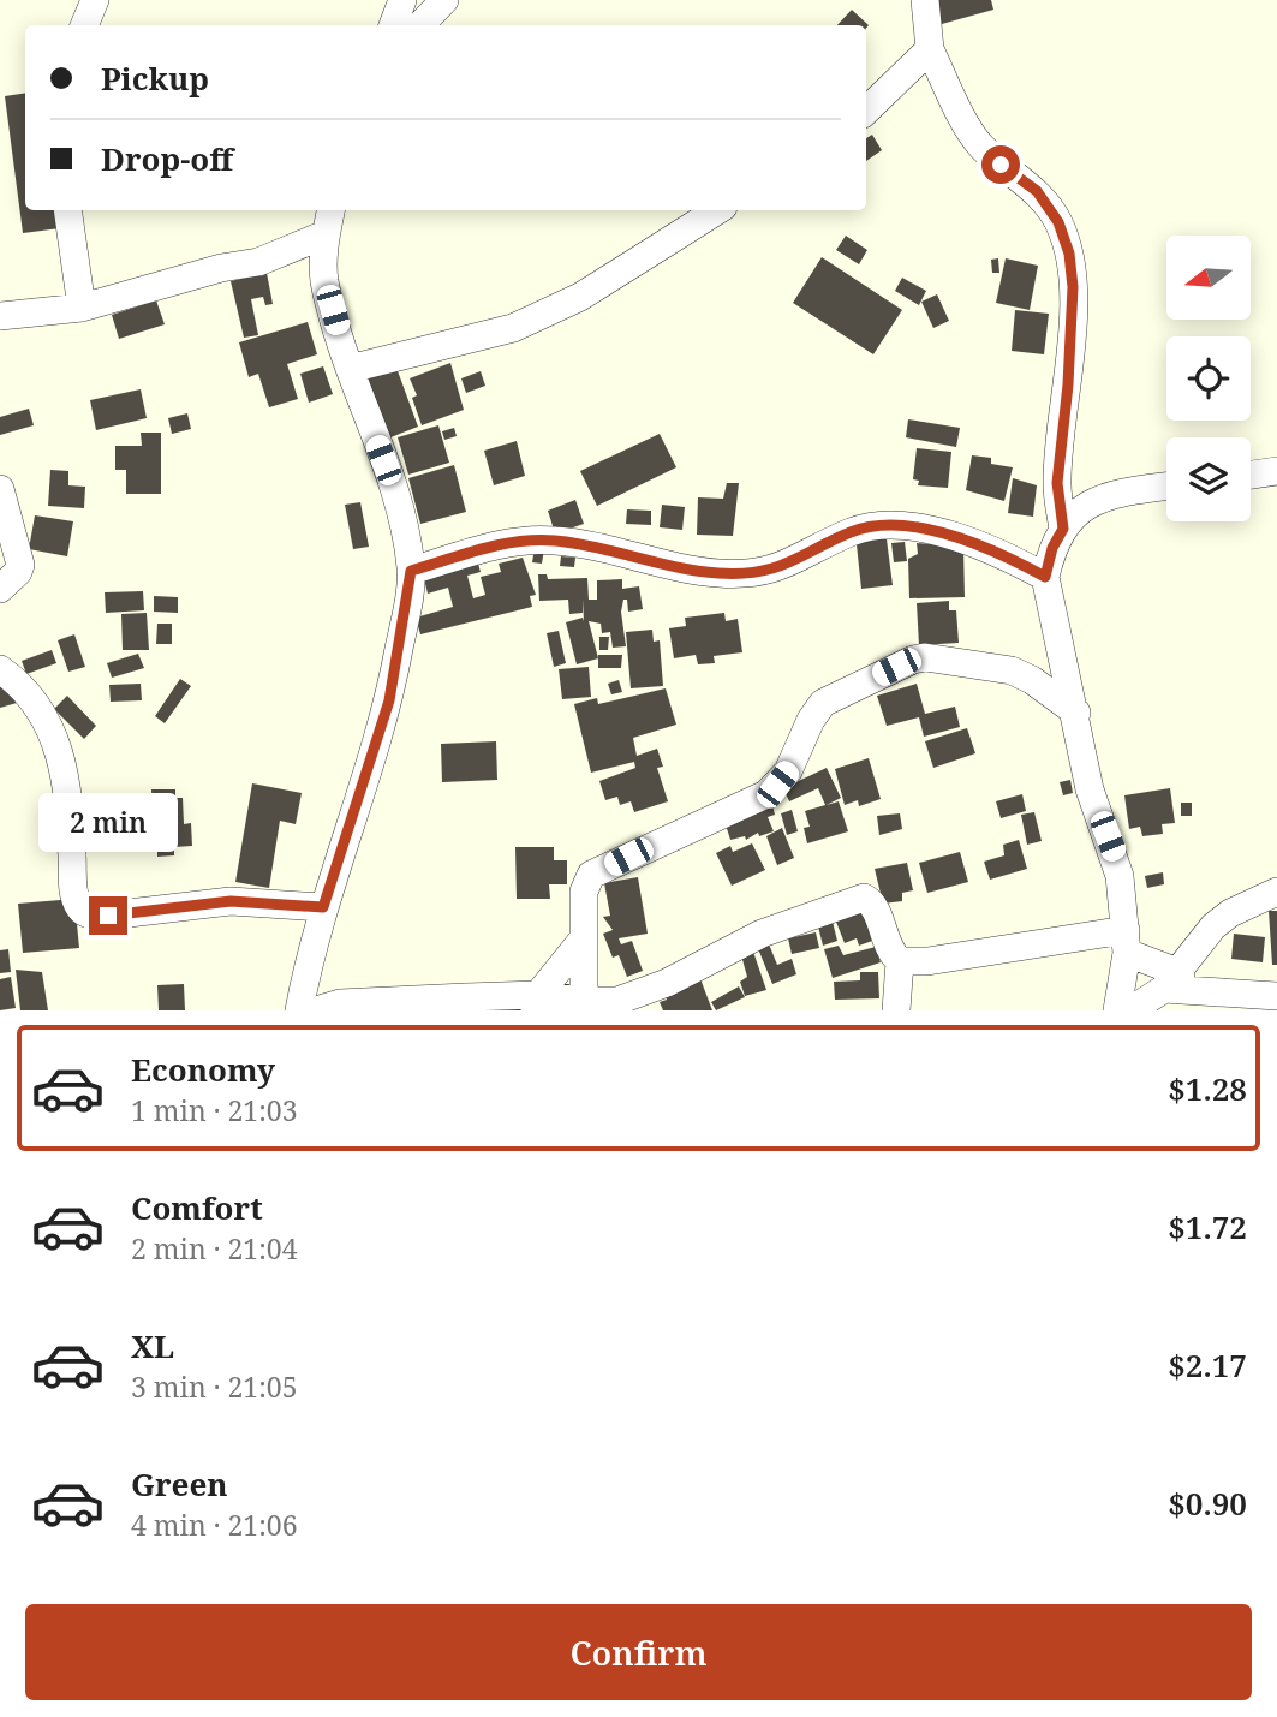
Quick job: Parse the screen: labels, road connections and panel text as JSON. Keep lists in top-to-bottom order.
{
  "north": "left",
  "page": {
    "banner": ["Pickup", "Drop-off"],
    "bubble": "2 min",
    "list": [
      {
        "name": "Economy",
        "note": "1 min · 21:03",
        "value": "$1.28"
      },
      {
        "name": "Comfort",
        "note": "2 min · 21:04",
        "value": "$1.72"
      },
      {
        "name": "XL",
        "note": "3 min · 21:05",
        "value": "$2.17"
      },
      {
        "name": "Green",
        "note": "4 min · 21:06",
        "value": "$0.90"
      }
    ],
    "buttons": "Confirm"
  }
}
